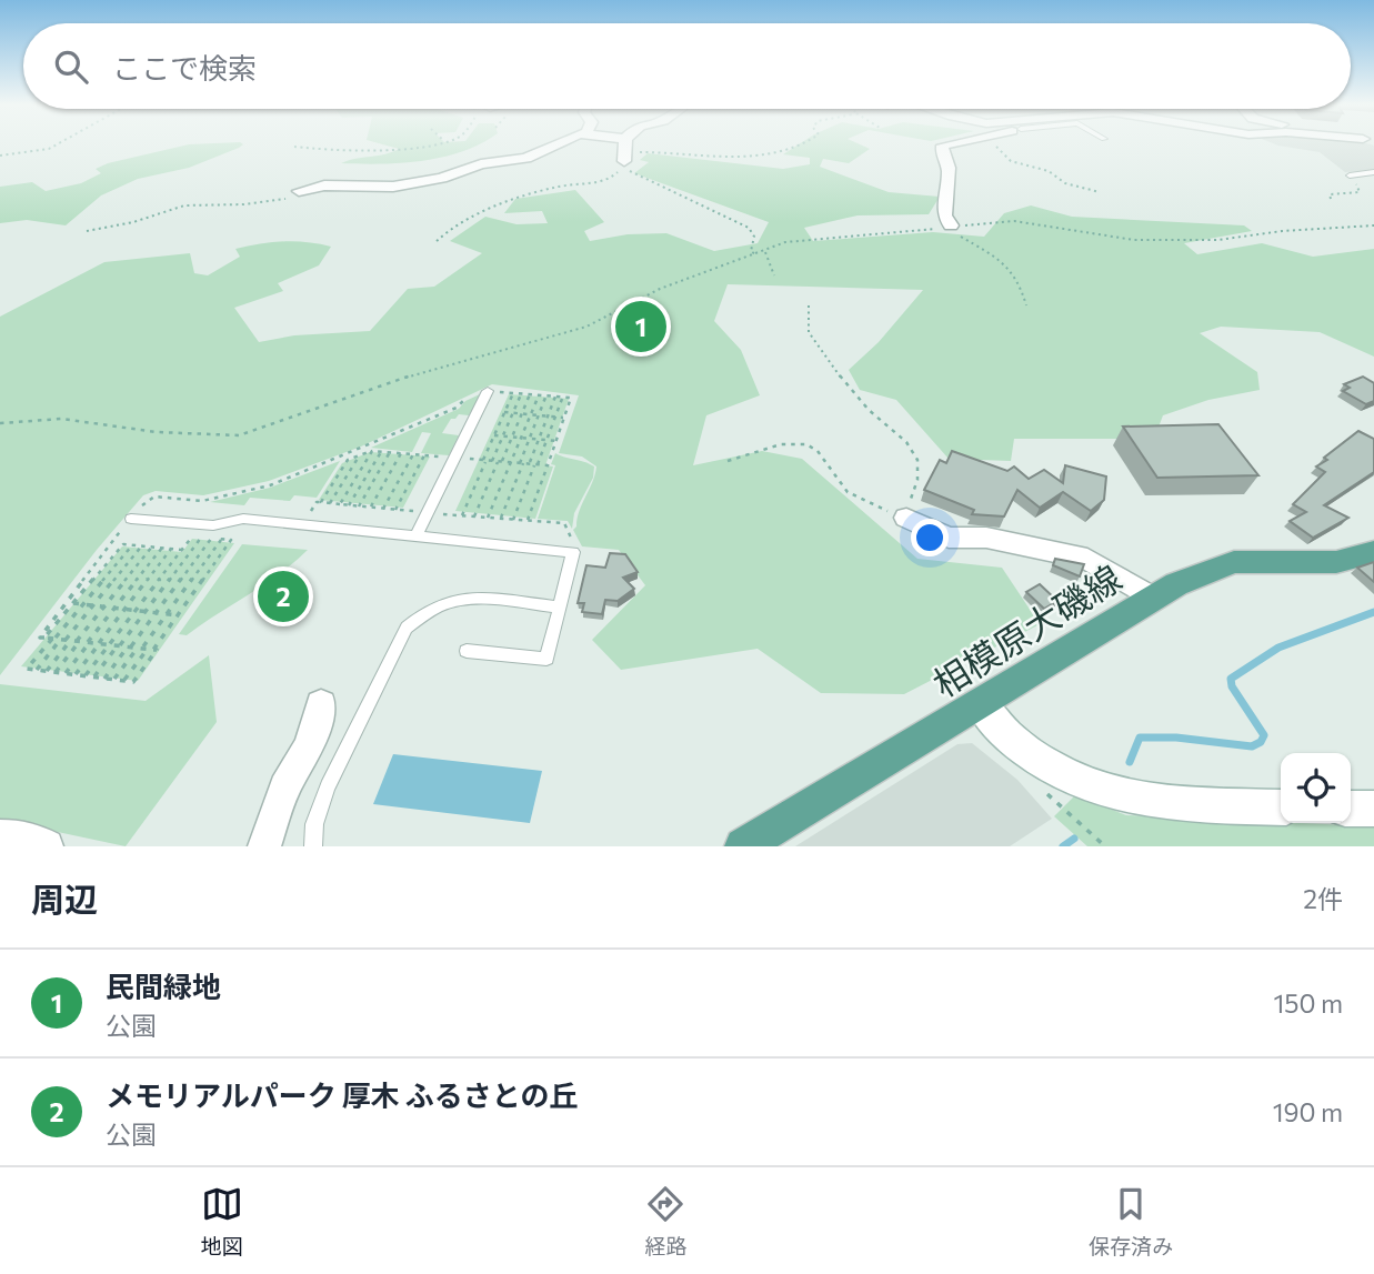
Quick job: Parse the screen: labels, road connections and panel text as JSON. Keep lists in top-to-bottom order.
{
  "streets": {
    "main road": ["相模原大磯線"]
  },
  "page": {
    "search": "ここで検索",
    "pins": ["1", "2"],
    "heading": ["周辺", "2件"],
    "list": [
      {
        "mark": "1",
        "name": "民間緑地",
        "note": "公園",
        "value": "150 m"
      },
      {
        "mark": "2",
        "name": "メモリアルパーク 厚木 ふるさとの丘",
        "note": "公園",
        "value": "190 m"
      }
    ],
    "nav": ["地図", "経路", "保存済み"]
  }
}
